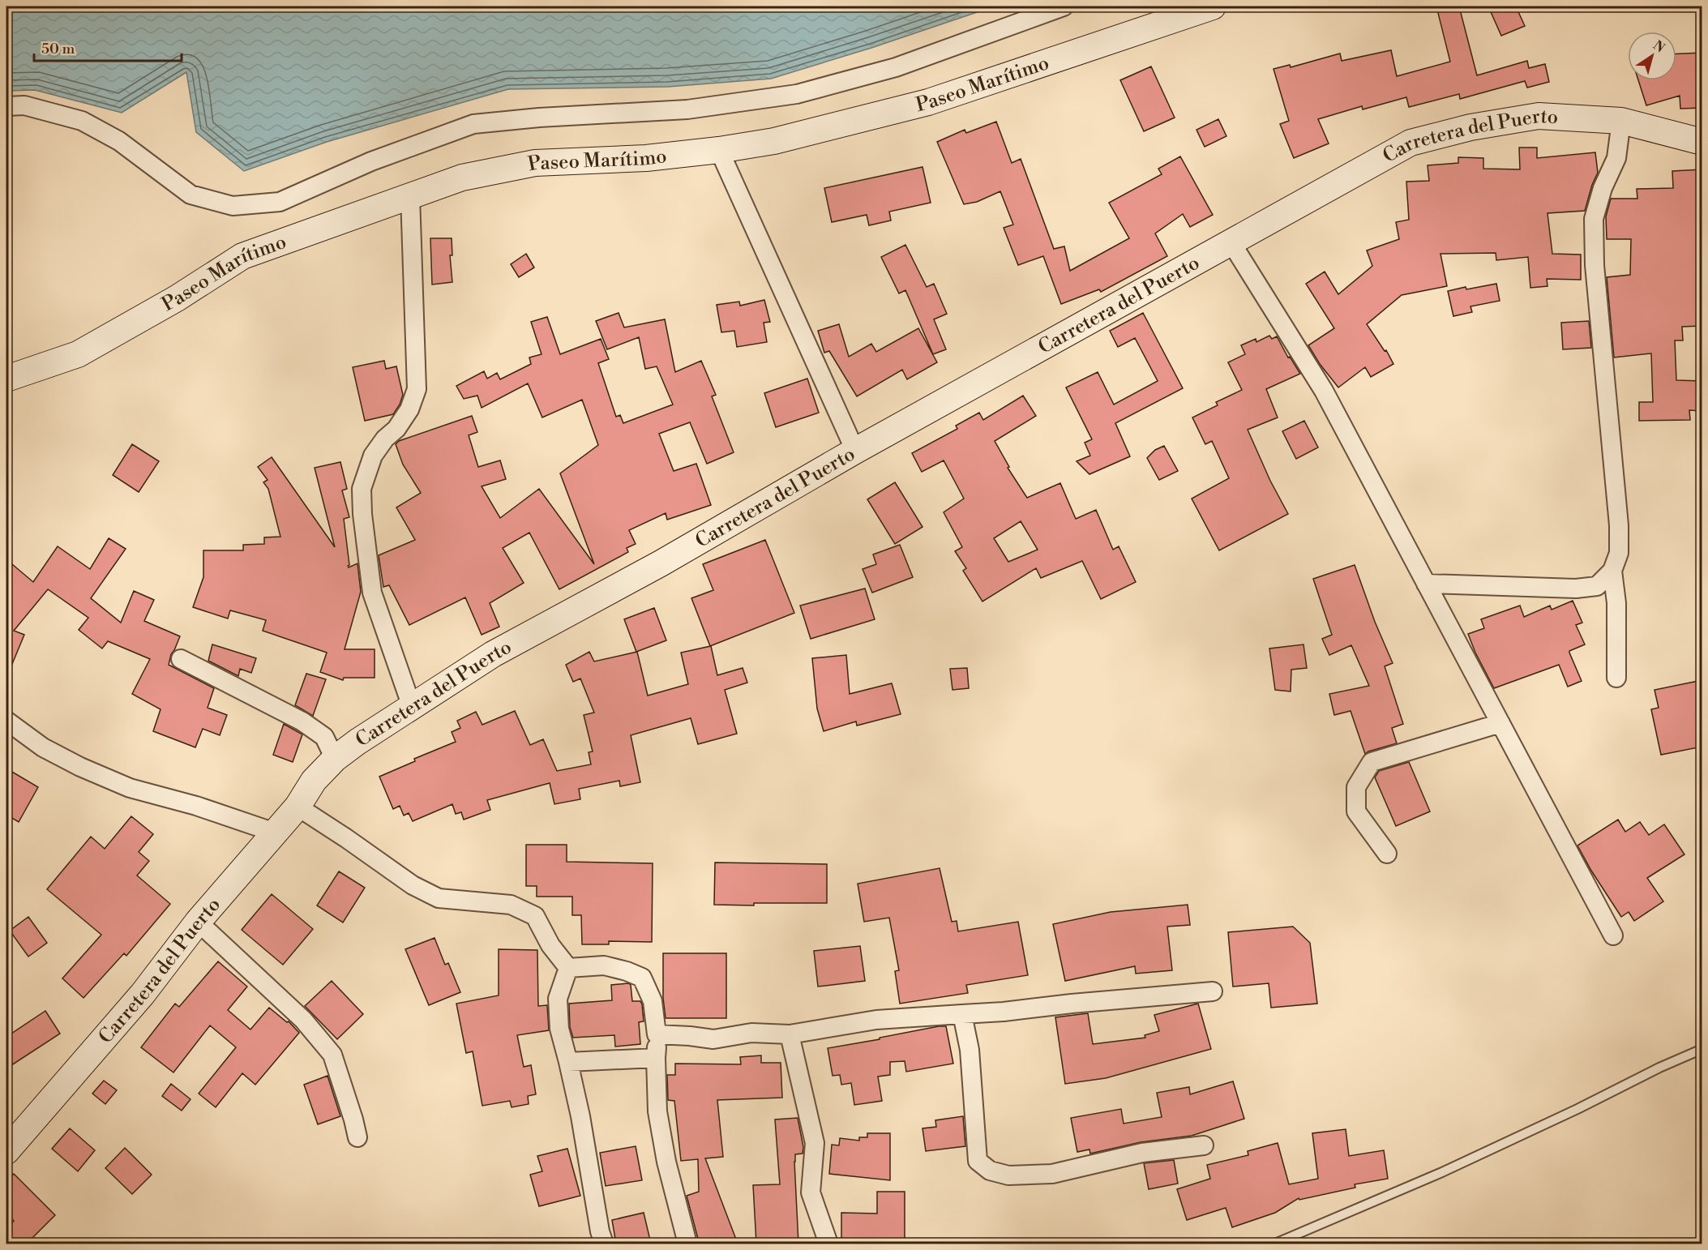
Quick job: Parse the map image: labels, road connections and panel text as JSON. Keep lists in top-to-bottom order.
{
  "streets": {
    "main road": ["Paseo Marítimo", "Carretera del Puerto"]
  },
  "scale_bar": "50 m",
  "north": "top right"
}
